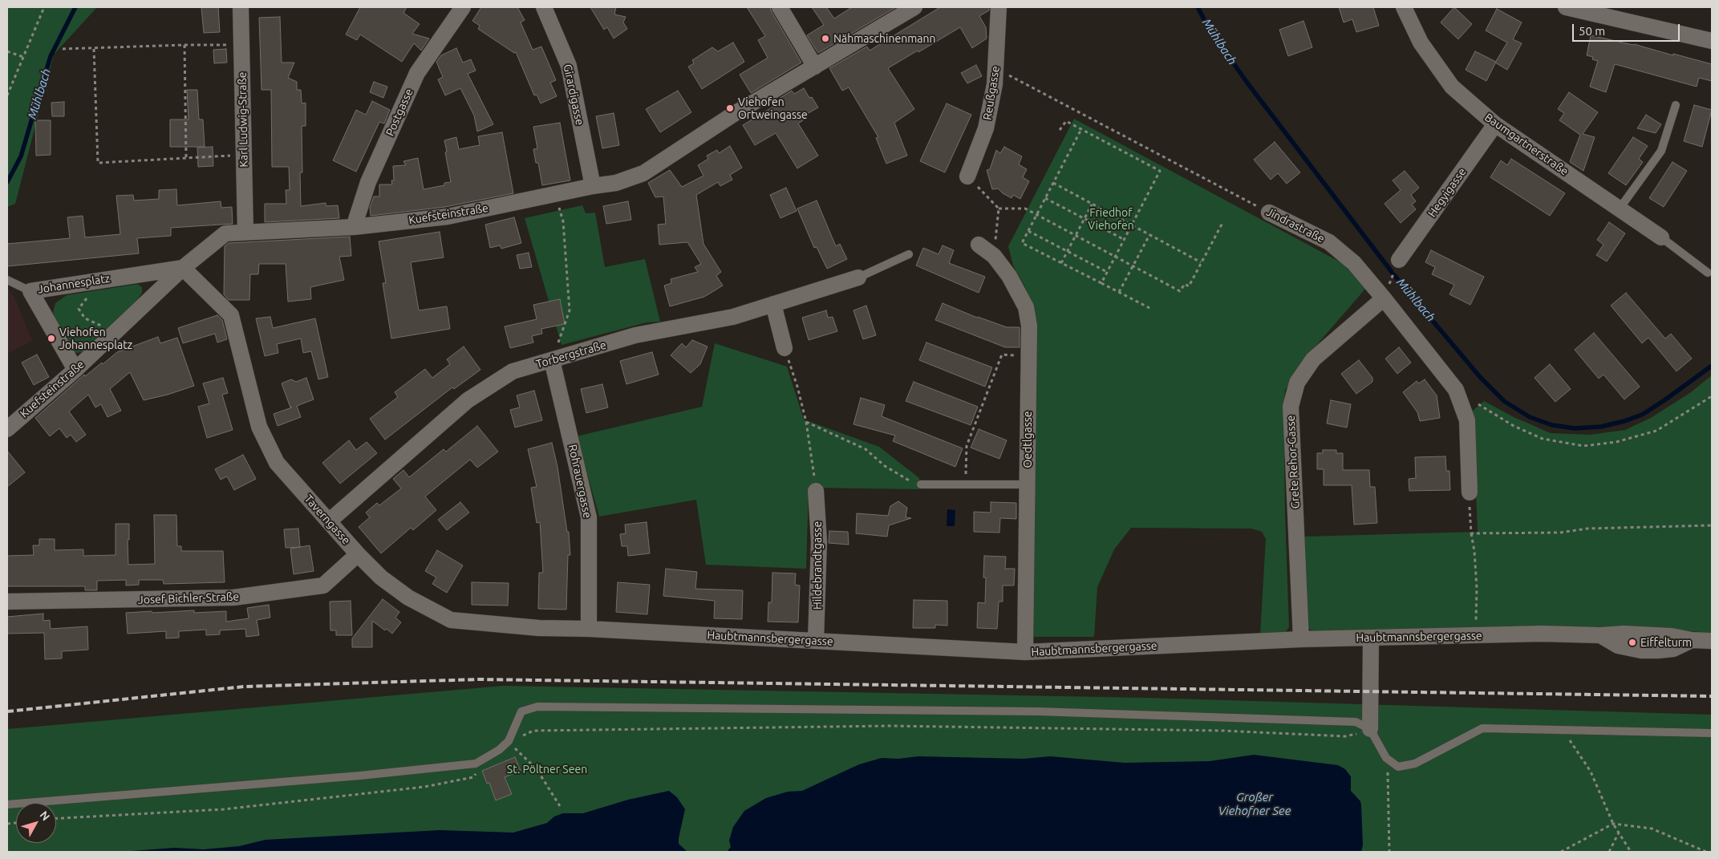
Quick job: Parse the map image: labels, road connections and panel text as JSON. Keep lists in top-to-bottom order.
{
  "streets": {
    "street": [
      "Reußgasse",
      "Girardigasse",
      "Postgasse",
      "Karl Ludwig-Straße",
      "Baumgartnerstraße",
      "Hegyigasse",
      "Kuefsteinstraße",
      "Jindrastraße",
      "Johannesplatz",
      "Torbergstraße",
      "Oedtlgasse",
      "Grete Rehor-Gasse",
      "Rohrauergasse",
      "Taverngasse",
      "Hildebrandtgasse",
      "Josef Bichler-Straße",
      "Haubtmannsbergergasse"
    ]
  },
  "crossings": [
    ["Reußgasse", "Jindrastraße"],
    ["Girardigasse", "Kuefsteinstraße"],
    ["Postgasse", "Kuefsteinstraße"],
    ["Karl Ludwig-Straße", "Kuefsteinstraße"],
    ["Baumgartnerstraße", "Hegyigasse"],
    ["Kuefsteinstraße", "Johannesplatz"],
    ["Kuefsteinstraße", "Taverngasse"],
    ["Jindrastraße", "Grete Rehor-Gasse"],
    ["Johannesplatz", "Taverngasse"],
    ["Torbergstraße", "Rohrauergasse"],
    ["Torbergstraße", "Taverngasse"],
    ["Oedtlgasse", "Haubtmannsbergergasse"],
    ["Grete Rehor-Gasse", "Haubtmannsbergergasse"],
    ["Rohrauergasse", "Taverngasse"],
    ["Rohrauergasse", "Haubtmannsbergergasse"],
    ["Taverngasse", "Josef Bichler-Straße"],
    ["Taverngasse", "Haubtmannsbergergasse"],
    ["Hildebrandtgasse", "Haubtmannsbergergasse"]
  ],
  "water": ["Mühlbach", "Großer Viehofner See"],
  "parks": ["Friedhof Viehofen", "St. Pöltner Seen"],
  "places": [
    "Nähmaschinenmann",
    "Viehofen Ortweingasse",
    "Viehofen Johannesplatz",
    "Eiffelturm"
  ],
  "scale_bar": "50 m",
  "north": "top right"
}
